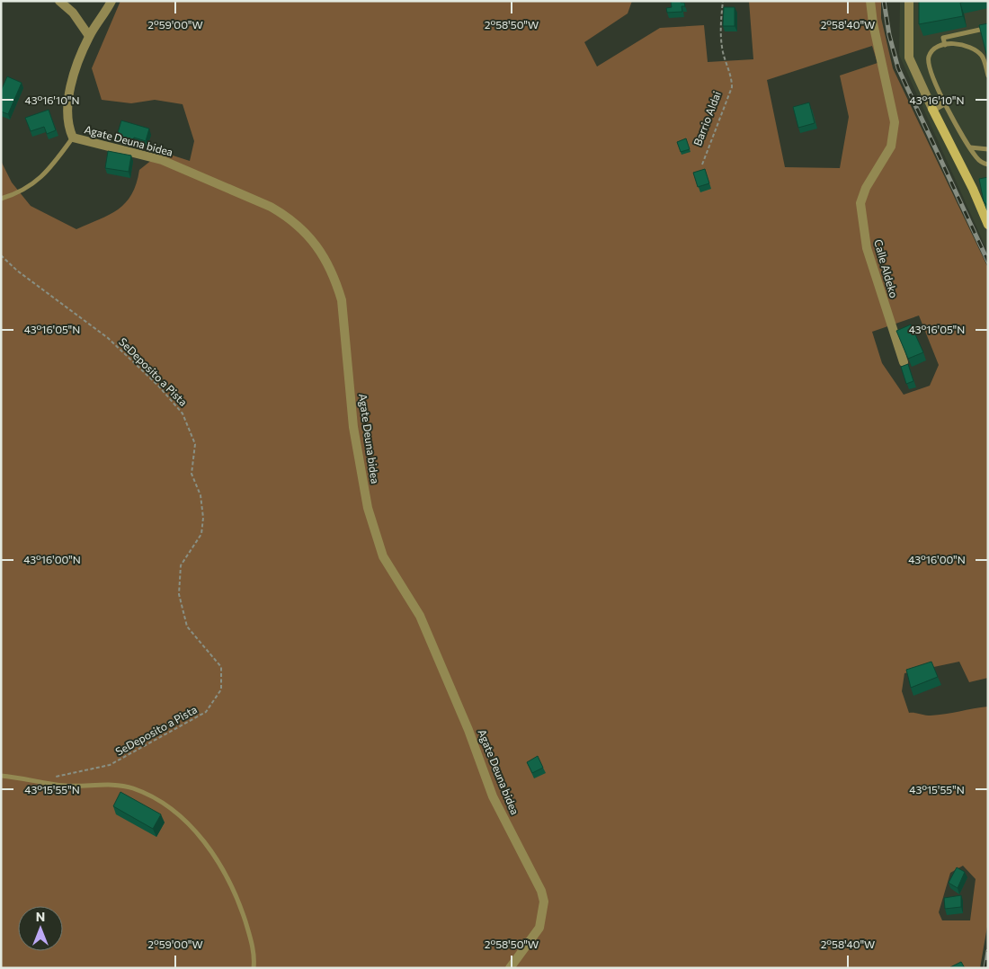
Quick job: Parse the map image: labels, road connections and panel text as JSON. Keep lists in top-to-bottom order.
{
  "streets": {
    "street": ["Agate Deuna bidea", "Calle Aldeko"],
    "path": ["Barrio Aldai", "SeDeposito a Pista"]
  },
  "north": "top",
  "coordinates": [
    "2°59'00\"W",
    "2°58'50\"W",
    "2°58'40\"W",
    "43°16'10\"N",
    "43°16'05\"N",
    "43°16'00\"N",
    "43°15'55\"N"
  ]
}
